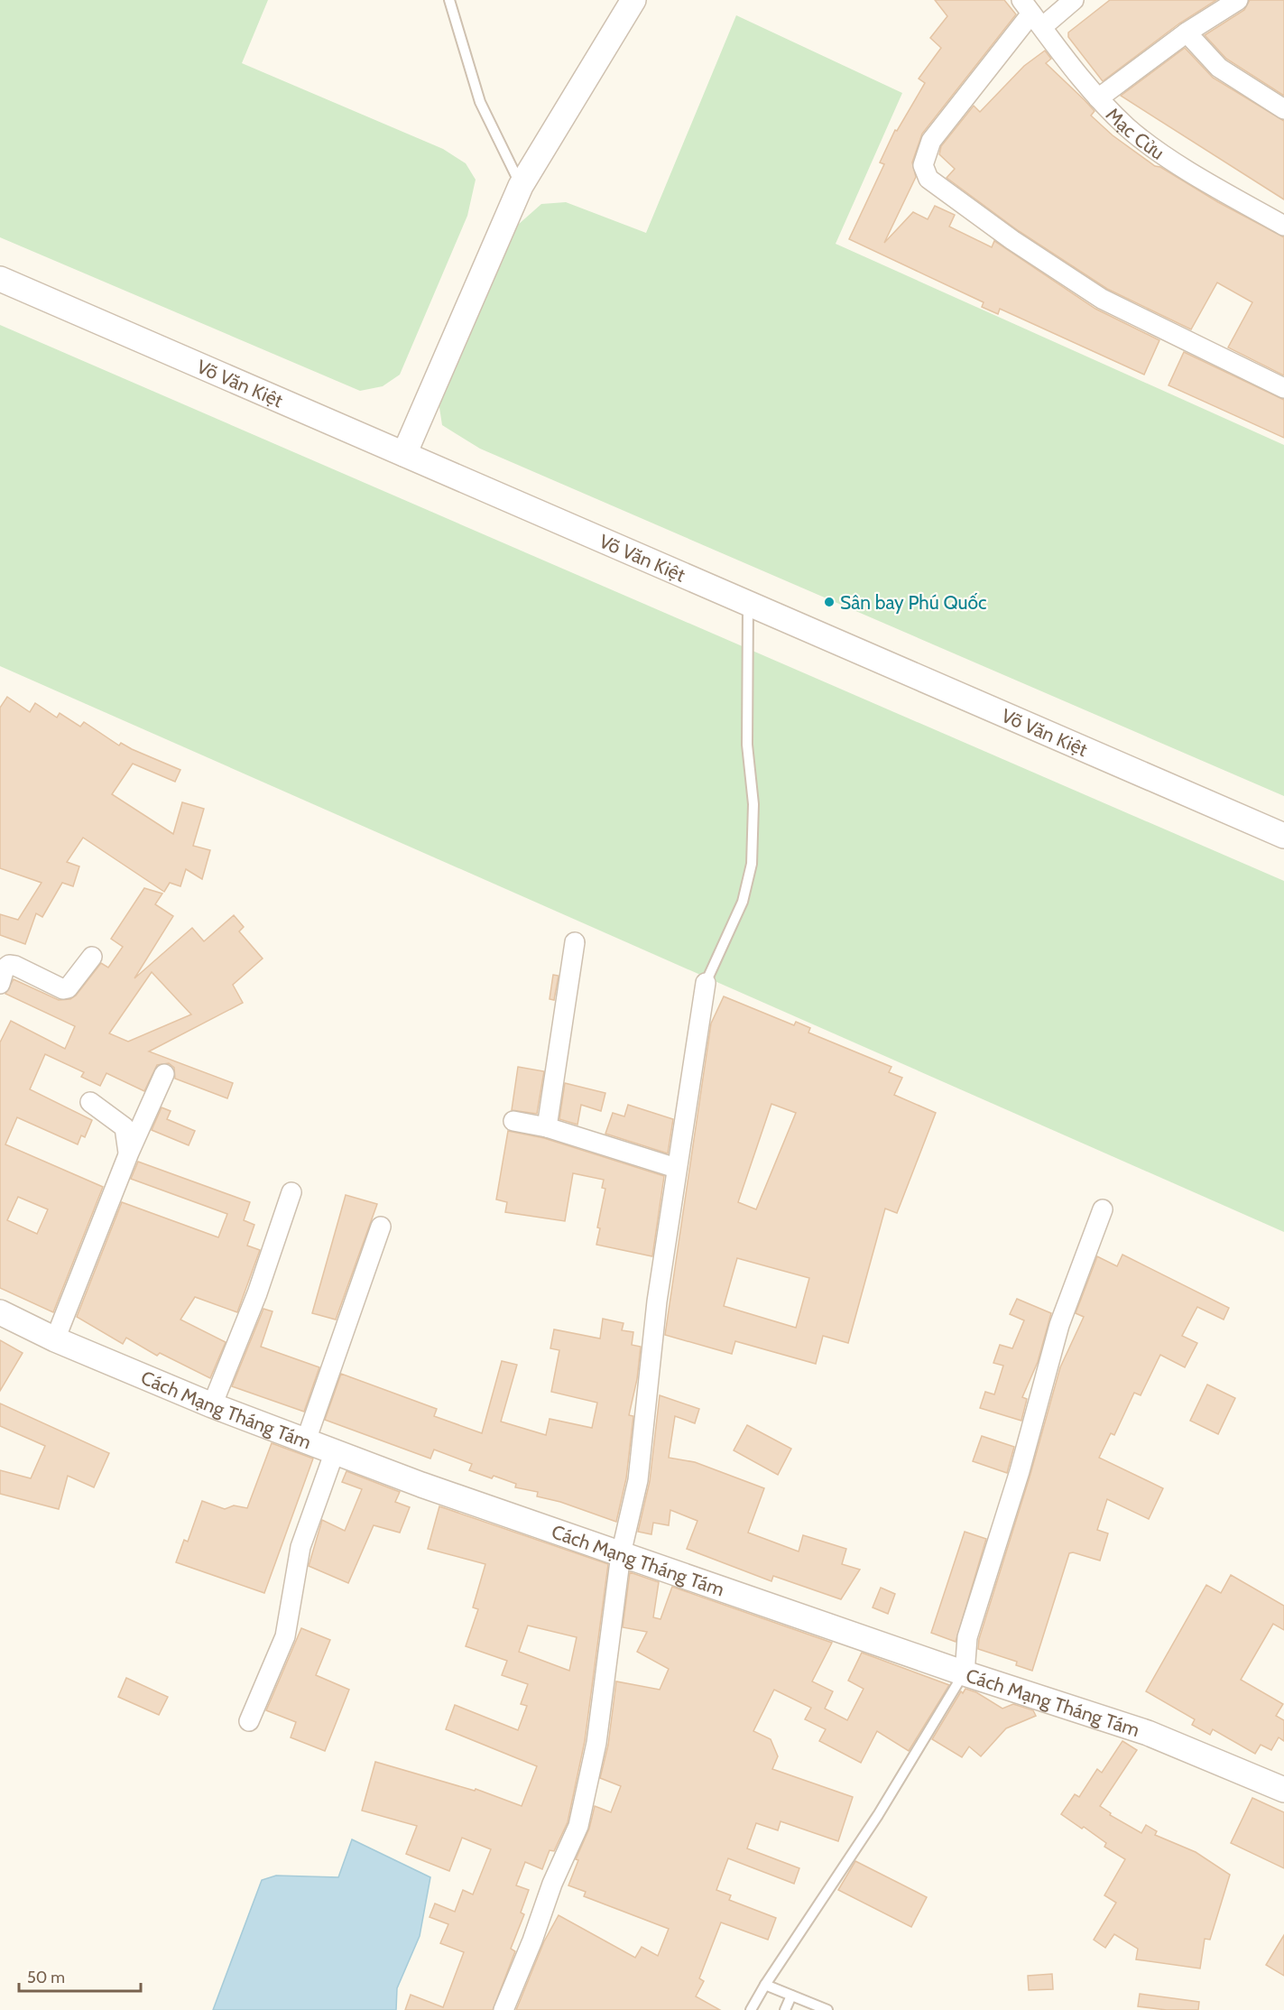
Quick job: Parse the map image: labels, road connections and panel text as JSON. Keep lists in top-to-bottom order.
{
  "streets": {
    "street": ["Mạc Cửu", "Võ Văn Kiệt", "Cách Mạng Tháng Tám"]
  },
  "places": ["Sân bay Phú Quốc"],
  "scale_bar": "50 m"
}
